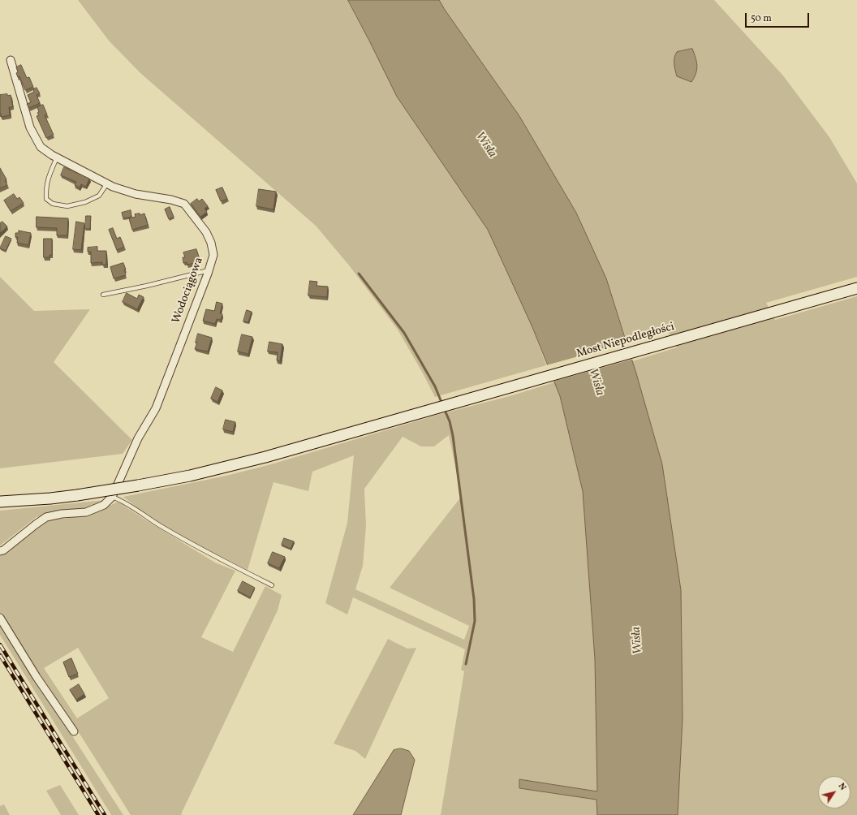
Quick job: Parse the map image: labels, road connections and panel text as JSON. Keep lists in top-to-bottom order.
{
  "streets": {
    "main road": ["Most Niepodległości"],
    "street": ["Wodociągowa"]
  },
  "water": ["Wisła"],
  "scale_bar": "50 m",
  "north": "top right"
}
